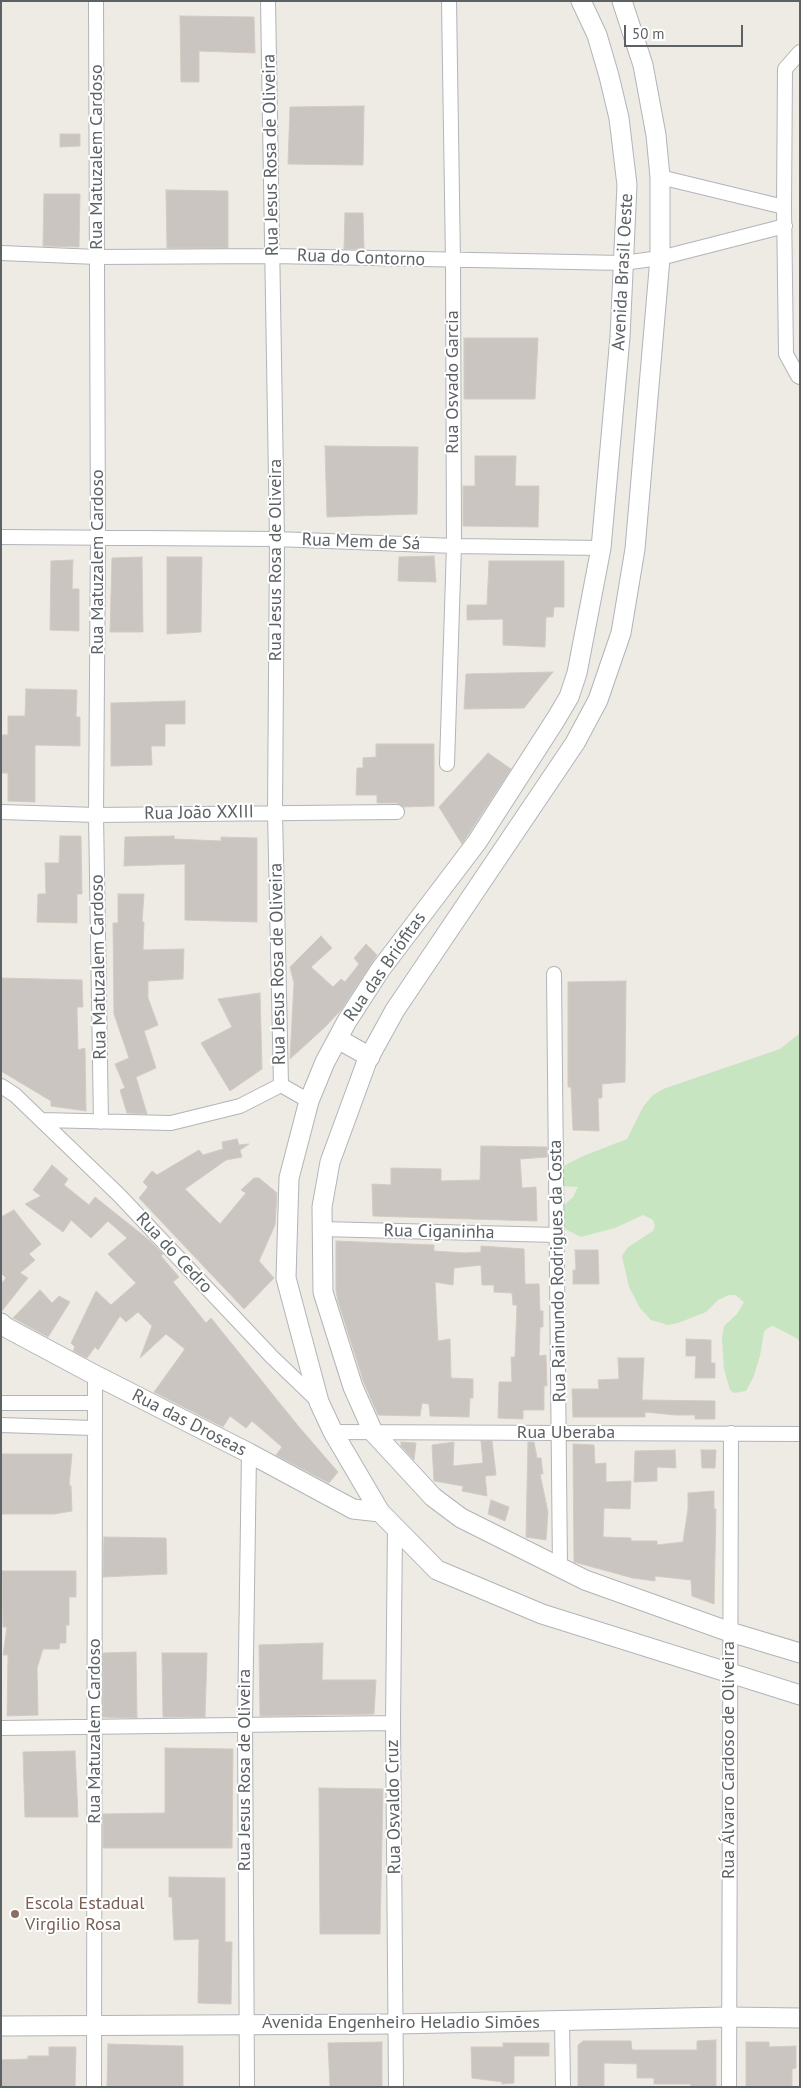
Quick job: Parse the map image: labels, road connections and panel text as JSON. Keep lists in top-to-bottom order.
{
  "streets": {
    "street": [
      "Rua Jesus Rosa de Oliveira",
      "Rua Matuzalem Cardoso",
      "Rua do Contorno",
      "Avenida Brasil Oeste",
      "Rua Osvado Garcia",
      "Rua Mem de Sá",
      "Rua João XXIII",
      "Rua das Briófitas",
      "Rua Ciganinha",
      "Rua do Cedro",
      "Rua Raimundo Rodrigues da Costa",
      "Rua das Droseas",
      "Rua Uberaba",
      "Rua Álvaro Cardoso de Oliveira",
      "Rua Osvaldo Cruz",
      "Avenida Engenheiro Heladio Simões"
    ]
  },
  "crossings": [
    ["Rua Jesus Rosa de Oliveira", "Rua do Contorno"],
    ["Rua Jesus Rosa de Oliveira", "Rua Mem de Sá"],
    ["Rua Jesus Rosa de Oliveira", "Rua João XXIII"],
    ["Rua Jesus Rosa de Oliveira", "Rua das Briófitas"],
    ["Rua Jesus Rosa de Oliveira", "Rua das Droseas"],
    ["Rua Jesus Rosa de Oliveira", "Avenida Engenheiro Heladio Simões"],
    ["Rua Matuzalem Cardoso", "Rua do Contorno"],
    ["Rua Matuzalem Cardoso", "Rua Mem de Sá"],
    ["Rua Matuzalem Cardoso", "Rua João XXIII"],
    ["Rua Matuzalem Cardoso", "Rua das Droseas"],
    ["Rua Matuzalem Cardoso", "Avenida Engenheiro Heladio Simões"],
    ["Rua do Contorno", "Avenida Brasil Oeste"],
    ["Rua do Contorno", "Rua Osvado Garcia"],
    ["Avenida Brasil Oeste", "Rua Mem de Sá"],
    ["Avenida Brasil Oeste", "Rua das Briófitas"],
    ["Rua Osvado Garcia", "Rua Mem de Sá"],
    ["Rua das Briófitas", "Rua Ciganinha"],
    ["Rua das Briófitas", "Rua do Cedro"],
    ["Rua das Briófitas", "Rua Raimundo Rodrigues da Costa"],
    ["Rua das Briófitas", "Rua Uberaba"],
    ["Rua das Briófitas", "Rua Álvaro Cardoso de Oliveira"],
    ["Rua Ciganinha", "Rua Raimundo Rodrigues da Costa"],
    ["Rua do Cedro", "Rua das Droseas"],
    ["Rua do Cedro", "Rua Uberaba"],
    ["Rua do Cedro", "Rua Álvaro Cardoso de Oliveira"],
    ["Rua do Cedro", "Rua Osvaldo Cruz"],
    ["Rua Raimundo Rodrigues da Costa", "Rua Uberaba"],
    ["Rua Uberaba", "Rua Álvaro Cardoso de Oliveira"],
    ["Rua Álvaro Cardoso de Oliveira", "Avenida Engenheiro Heladio Simões"],
    ["Rua Osvaldo Cruz", "Avenida Engenheiro Heladio Simões"]
  ],
  "places": ["Escola Estadual Virgilio Rosa"],
  "scale_bar": "50 m"
}
